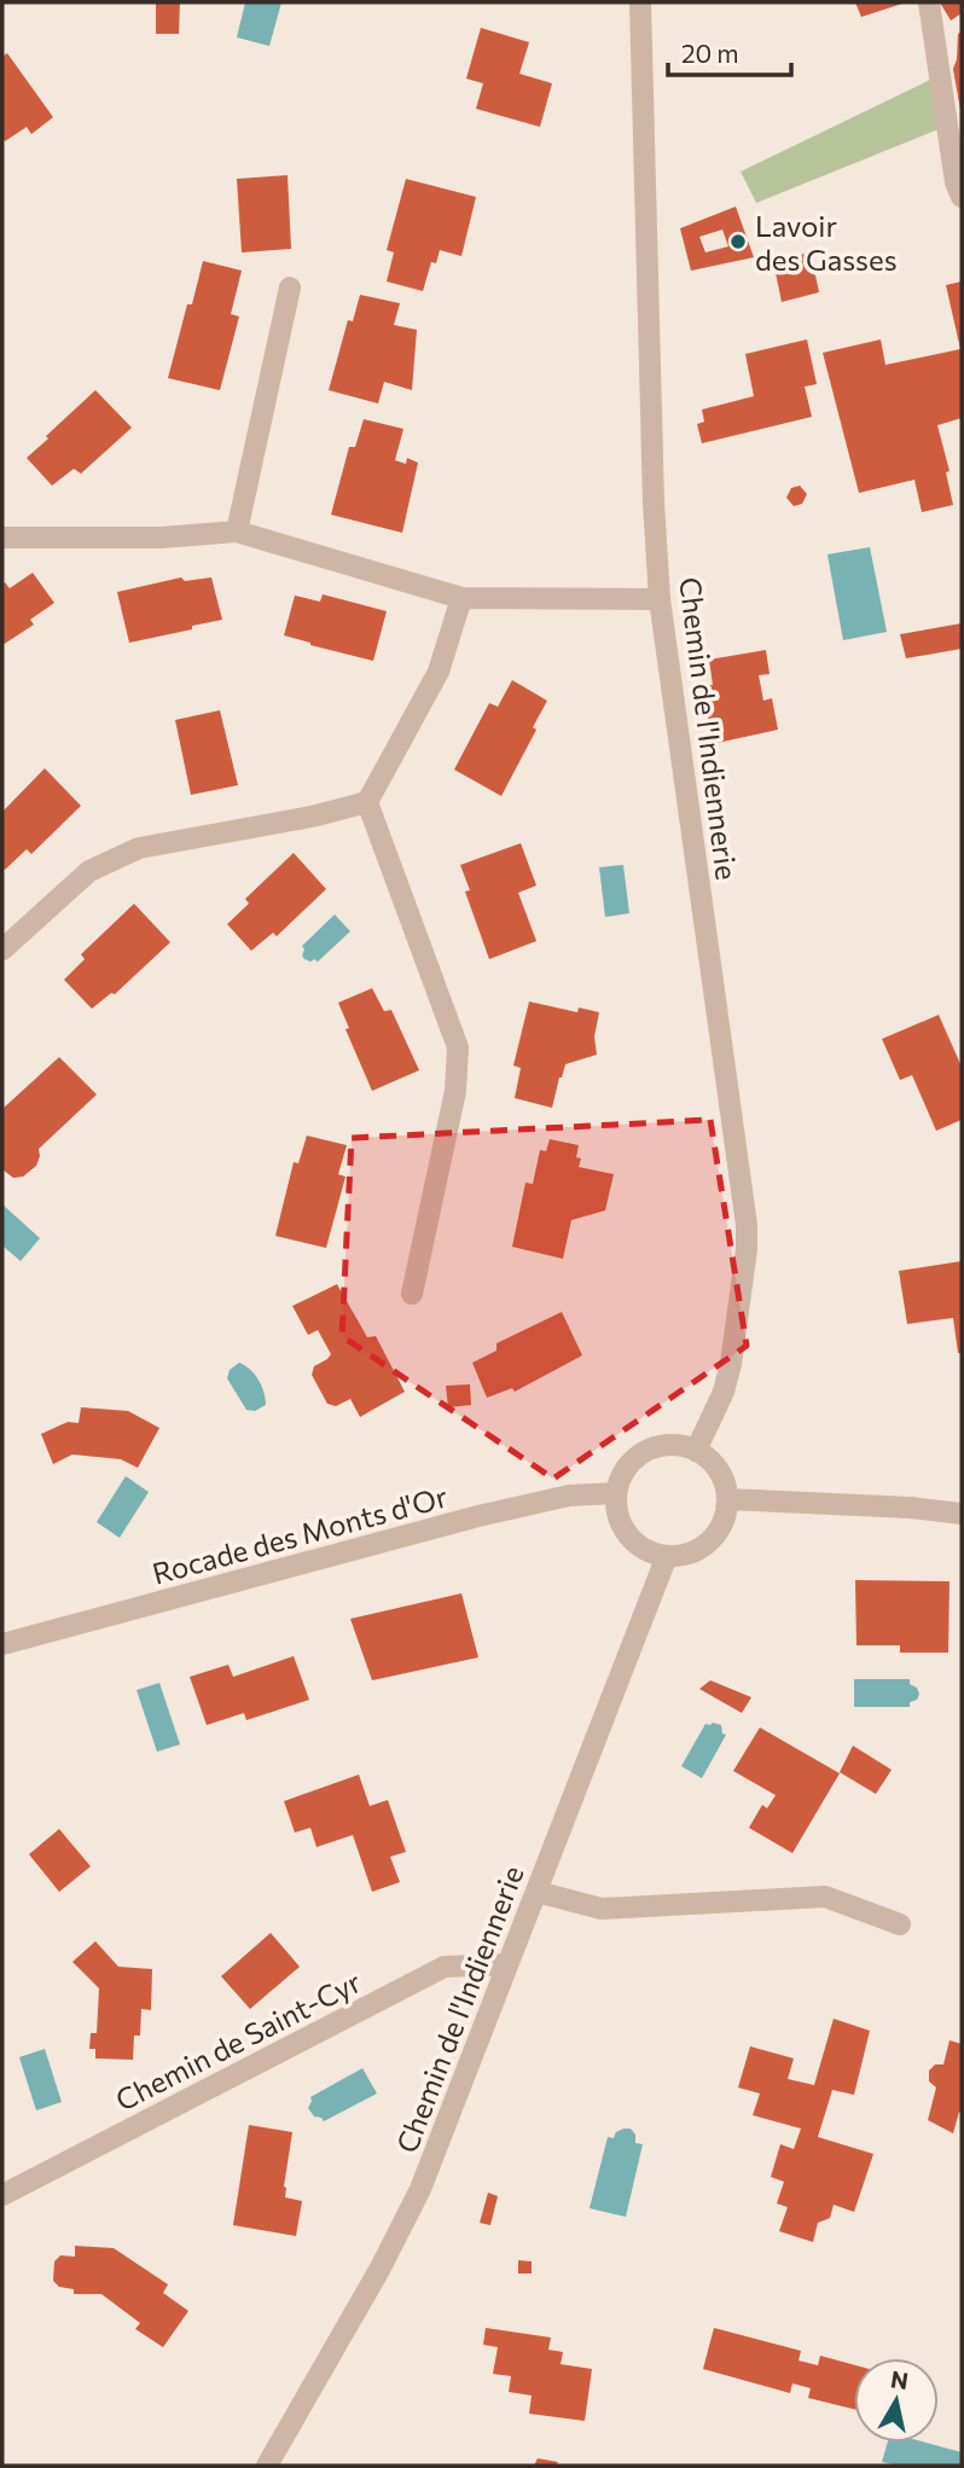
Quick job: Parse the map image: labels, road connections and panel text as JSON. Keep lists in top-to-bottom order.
{
  "streets": {
    "street": ["Chemin de l'Indiennerie", "Rocade des Monts d'Or", "Chemin de Saint-Cyr"]
  },
  "crossings": [
    ["Chemin de l'Indiennerie", "Rocade des Monts d'Or"],
    ["Chemin de l'Indiennerie", "Chemin de Saint-Cyr"]
  ],
  "places": ["Lavoir des Gasses"],
  "scale_bar": "20 m",
  "north": "top"
}
